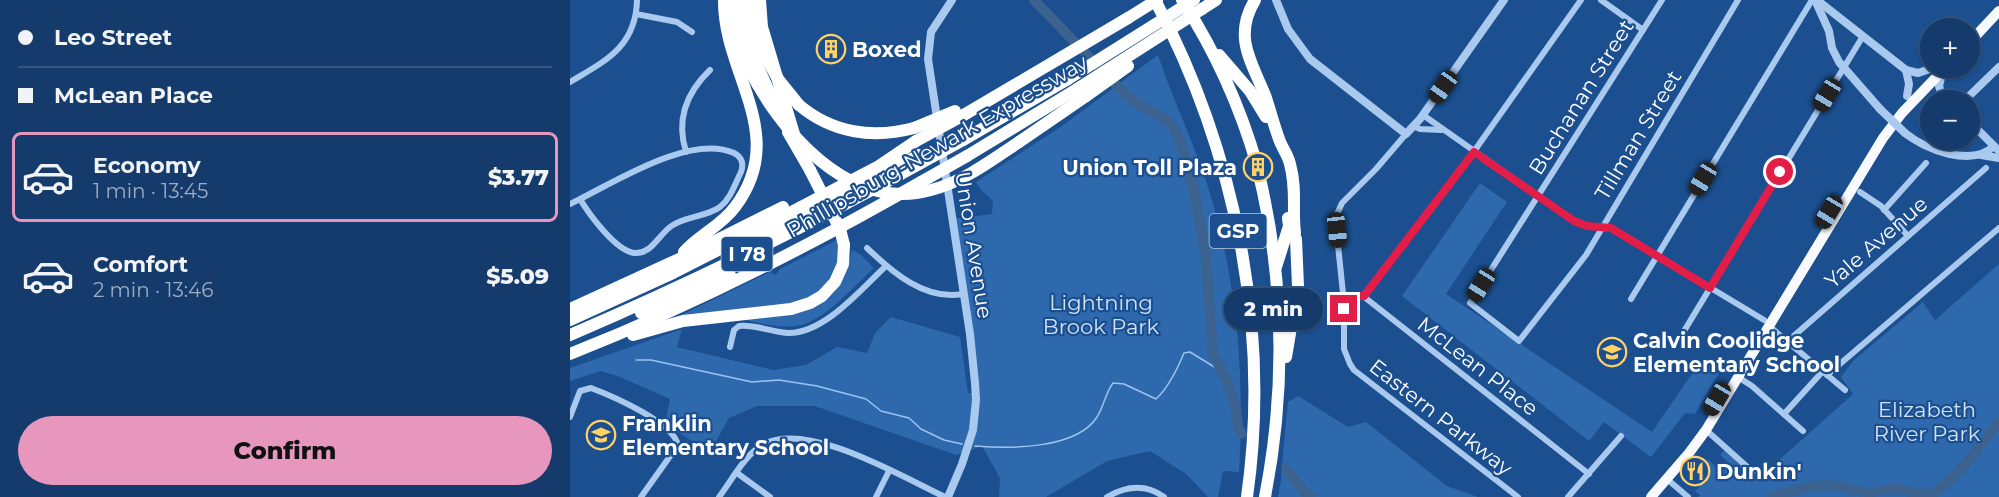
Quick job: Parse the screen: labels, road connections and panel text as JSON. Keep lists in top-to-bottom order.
{
  "streets": {
    "highway": ["Phillipsburg-Newark Expressway", "GSP", "I 78"],
    "street": [
      "Buchanan Street",
      "Tillman Street",
      "Yale Avenue",
      "Union Avenue",
      "McLean Place",
      "Eastern Parkway"
    ]
  },
  "crossings": [
    ["Buchanan Street", "Tillman Street"],
    ["Phillipsburg-Newark Expressway", "GSP"]
  ],
  "parks": ["Lightning Brook Park", "Elizabeth River Park"],
  "places": {
    "building": ["Boxed", "Union Toll Plaza"],
    "school or university": ["Calvin Coolidge Elementary School", "Franklin Elementary School"],
    "restaurant": ["Dunkin'"]
  },
  "page": {
    "banner": ["Leo Street", "McLean Place"],
    "map_buttons": ["+", "−"],
    "list": [
      {
        "name": "Economy",
        "note": "1 min · 13:45",
        "value": "$3.77"
      },
      {
        "name": "Comfort",
        "note": "2 min · 13:46",
        "value": "$5.09"
      }
    ],
    "bubble": "2 min",
    "buttons": "Confirm"
  }
}
